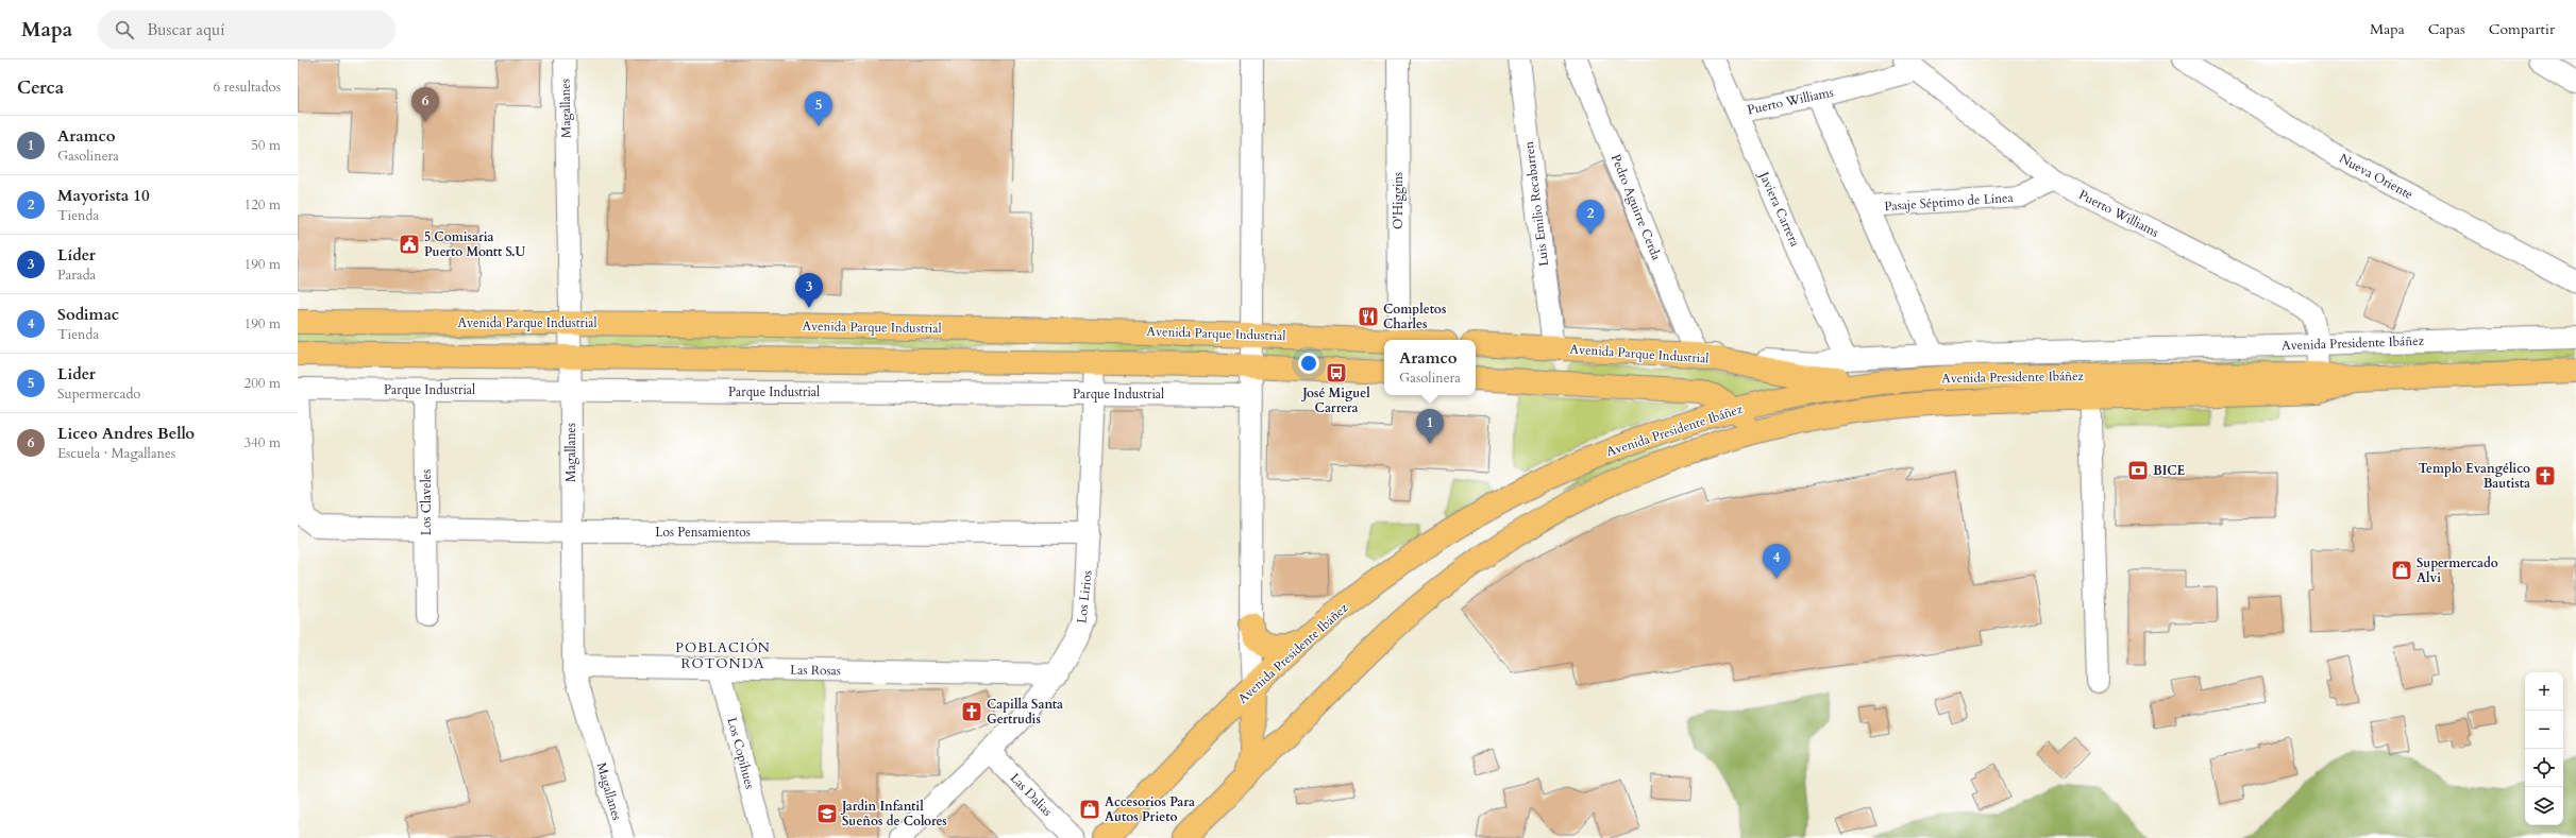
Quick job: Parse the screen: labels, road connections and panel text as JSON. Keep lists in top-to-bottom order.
{
  "streets": {
    "main road": ["Avenida Parque Industrial", "Avenida Presidente Ibáñez"],
    "street": [
      "Puerto Williams",
      "Magallanes",
      "Nueva Oriente",
      "O'Higgins",
      "Pasaje Séptimo de Línea",
      "Luis Emilio Recabarren",
      "Pedro Aguirre Cerda",
      "Javiera Carrera",
      "Parque Industrial",
      "Los Claveles",
      "Los Pensamientos",
      "Los Lirios",
      "Las Rosas",
      "Los Copihues",
      "Las Dalias"
    ]
  },
  "crossings": [
    ["Puerto Williams", "Pasaje Séptimo de Línea"],
    ["Puerto Williams", "Javiera Carrera"],
    ["Puerto Williams", "Avenida Presidente Ibáñez"],
    ["Magallanes", "Avenida Parque Industrial"],
    ["Magallanes", "Parque Industrial"],
    ["Magallanes", "Los Pensamientos"],
    ["Magallanes", "Las Rosas"],
    ["Luis Emilio Recabarren", "Avenida Parque Industrial"],
    ["Pedro Aguirre Cerda", "Avenida Parque Industrial"],
    ["Pedro Aguirre Cerda", "Avenida Presidente Ibáñez"],
    ["Javiera Carrera", "Avenida Presidente Ibáñez"],
    ["Avenida Parque Industrial", "Avenida Presidente Ibáñez"],
    ["Parque Industrial", "Los Claveles"],
    ["Parque Industrial", "Los Pensamientos"],
    ["Parque Industrial", "Los Lirios"],
    ["Los Claveles", "Los Pensamientos"],
    ["Los Pensamientos", "Los Lirios"],
    ["Los Lirios", "Las Rosas"],
    ["Los Lirios", "Las Dalias"],
    ["Las Rosas", "Los Copihues"]
  ],
  "districts": ["POBLACIÓN ROTONDA"],
  "places": {
    "public building": ["5 Comisaria Puerto Montt S.U"],
    "restaurant": ["Completos Charles"],
    "bus stop": ["José Miguel Carrera"],
    "bank": ["BICE"],
    "church": ["Templo Evangélico Bautista", "Capilla Santa Gertrudis"],
    "shop": ["Supermercado Alvi", "Accesorios Para Autos Prieto"],
    "school or university": ["Jardin Infantil Sueños de Colores"]
  },
  "page": {
    "header": "Mapa",
    "search": "Buscar aquí",
    "nav": ["Mapa", "Capas", "Compartir"],
    "heading": ["Cerca", "6 resultados"],
    "pins": [
      "6",
      "5",
      "2",
      "3",
      "1",
      "4"
    ],
    "list": [
      {
        "mark": "1",
        "name": "Aramco",
        "note": "Gasolinera",
        "value": "50 m"
      },
      {
        "mark": "2",
        "name": "Mayorista 10",
        "note": "Tienda",
        "value": "120 m"
      },
      {
        "mark": "3",
        "name": "Líder",
        "note": "Parada",
        "value": "190 m"
      },
      {
        "mark": "4",
        "name": "Sodimac",
        "note": "Tienda",
        "value": "190 m"
      },
      {
        "mark": "5",
        "name": "Lider",
        "note": "Supermercado",
        "value": "200 m"
      },
      {
        "mark": "6",
        "name": "Liceo Andres Bello",
        "note": "Escuela · Magallanes",
        "value": "340 m"
      }
    ],
    "popup": ["Aramco", "Gasolinera"],
    "map_buttons": ["+", "−"]
  }
}
